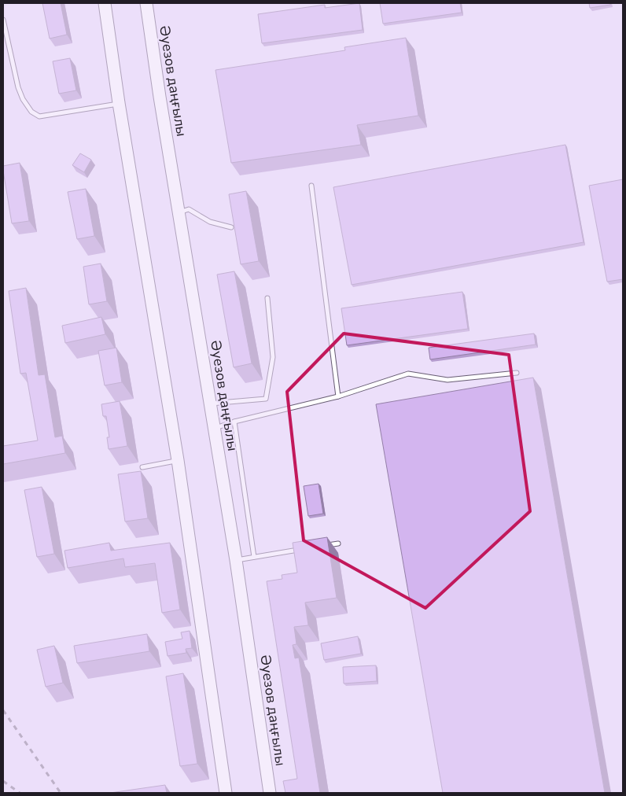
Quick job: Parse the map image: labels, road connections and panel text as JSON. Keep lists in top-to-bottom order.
{
  "streets": {
    "main road": ["Әуезов даңғылы"]
  }
}
